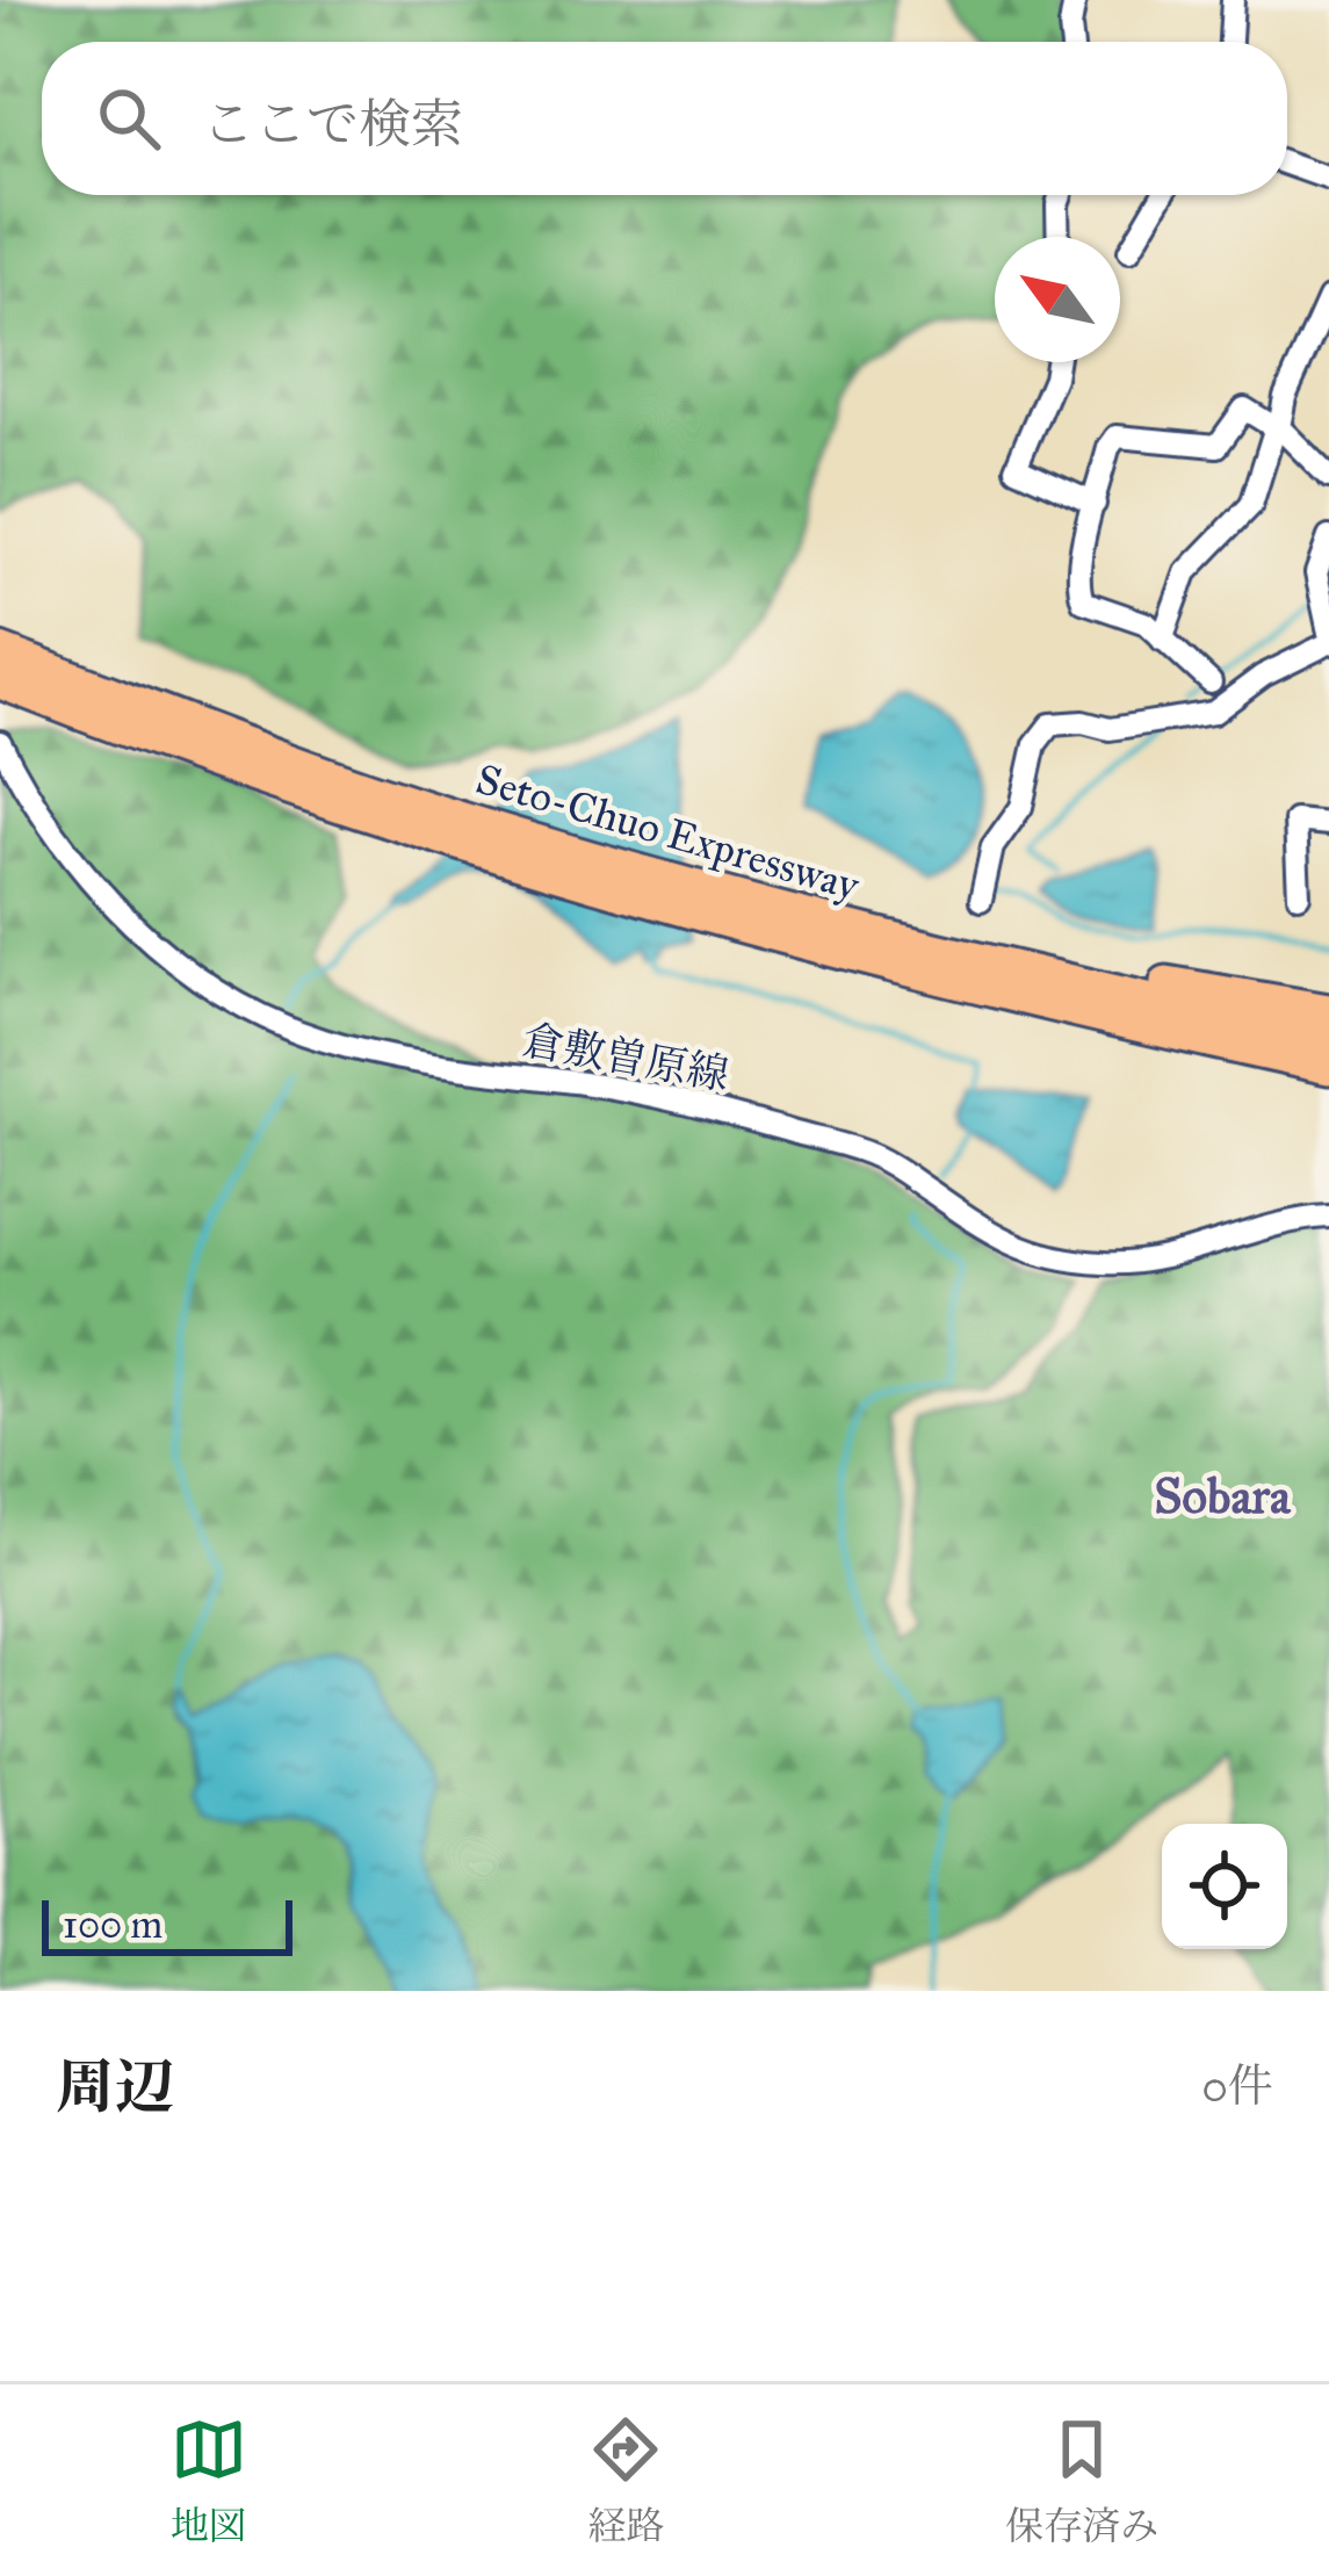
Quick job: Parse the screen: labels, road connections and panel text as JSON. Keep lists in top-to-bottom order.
{
  "streets": {
    "highway": ["Seto-Chuo Expressway"],
    "street": ["倉敷曽原線"]
  },
  "districts": ["Sobara"],
  "scale_bar": "100 m",
  "north": "top left",
  "page": {
    "search": "ここで検索",
    "scale": "100 m",
    "heading": ["周辺", "0件"],
    "nav": ["地図", "経路", "保存済み"]
  }
}
